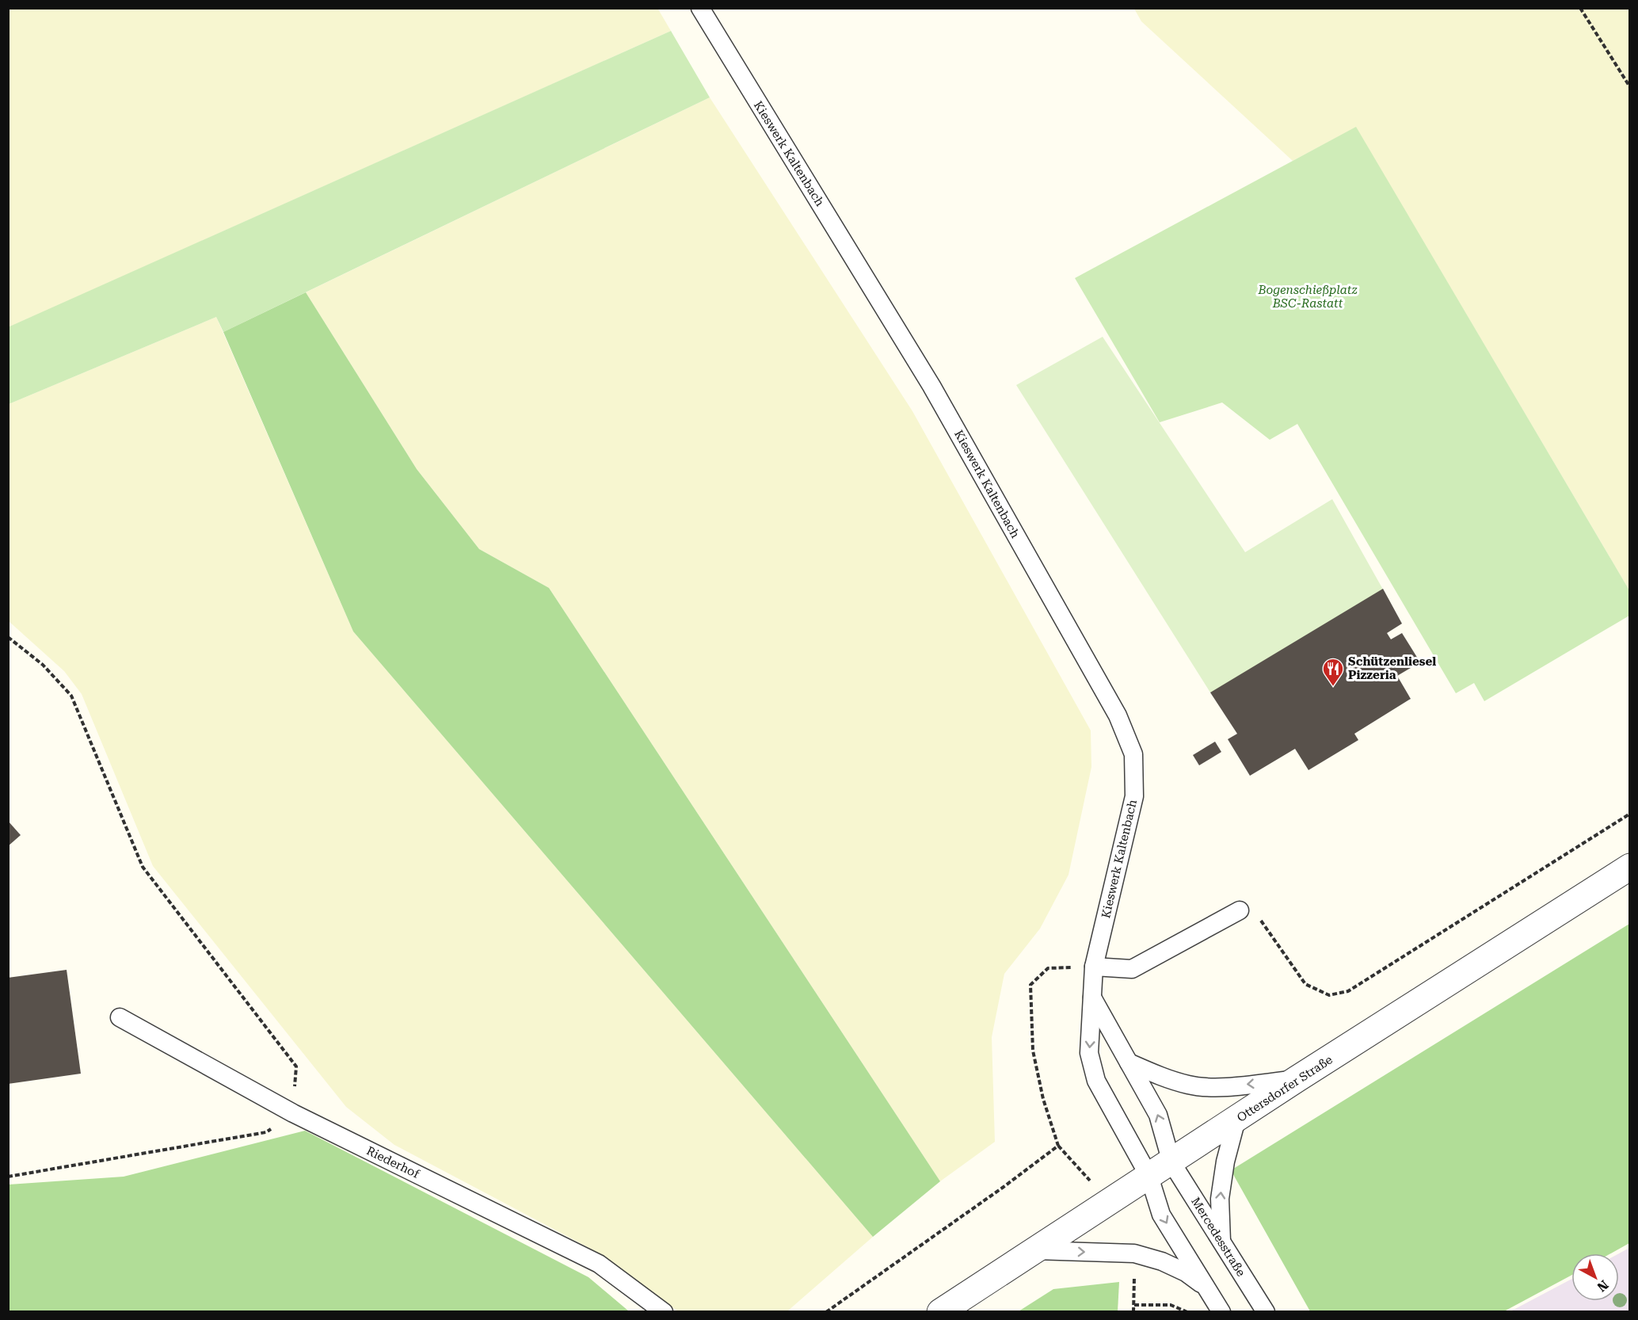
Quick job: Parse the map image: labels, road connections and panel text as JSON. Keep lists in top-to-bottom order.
{
  "streets": {
    "street": ["Ottersdorfer Straße"],
    "lane": ["Kieswerk Kaltenbach", "Riederhof", "Mercedesstraße"]
  },
  "crossings": [
    ["Kieswerk Kaltenbach", "Ottersdorfer Straße"],
    ["Ottersdorfer Straße", "Mercedesstraße"]
  ],
  "parks": ["Bogenschießplatz BSC-Rastatt"],
  "places": {
    "restaurant": ["Schützenliesel Pizzeria"]
  },
  "north": "bottom right"
}
